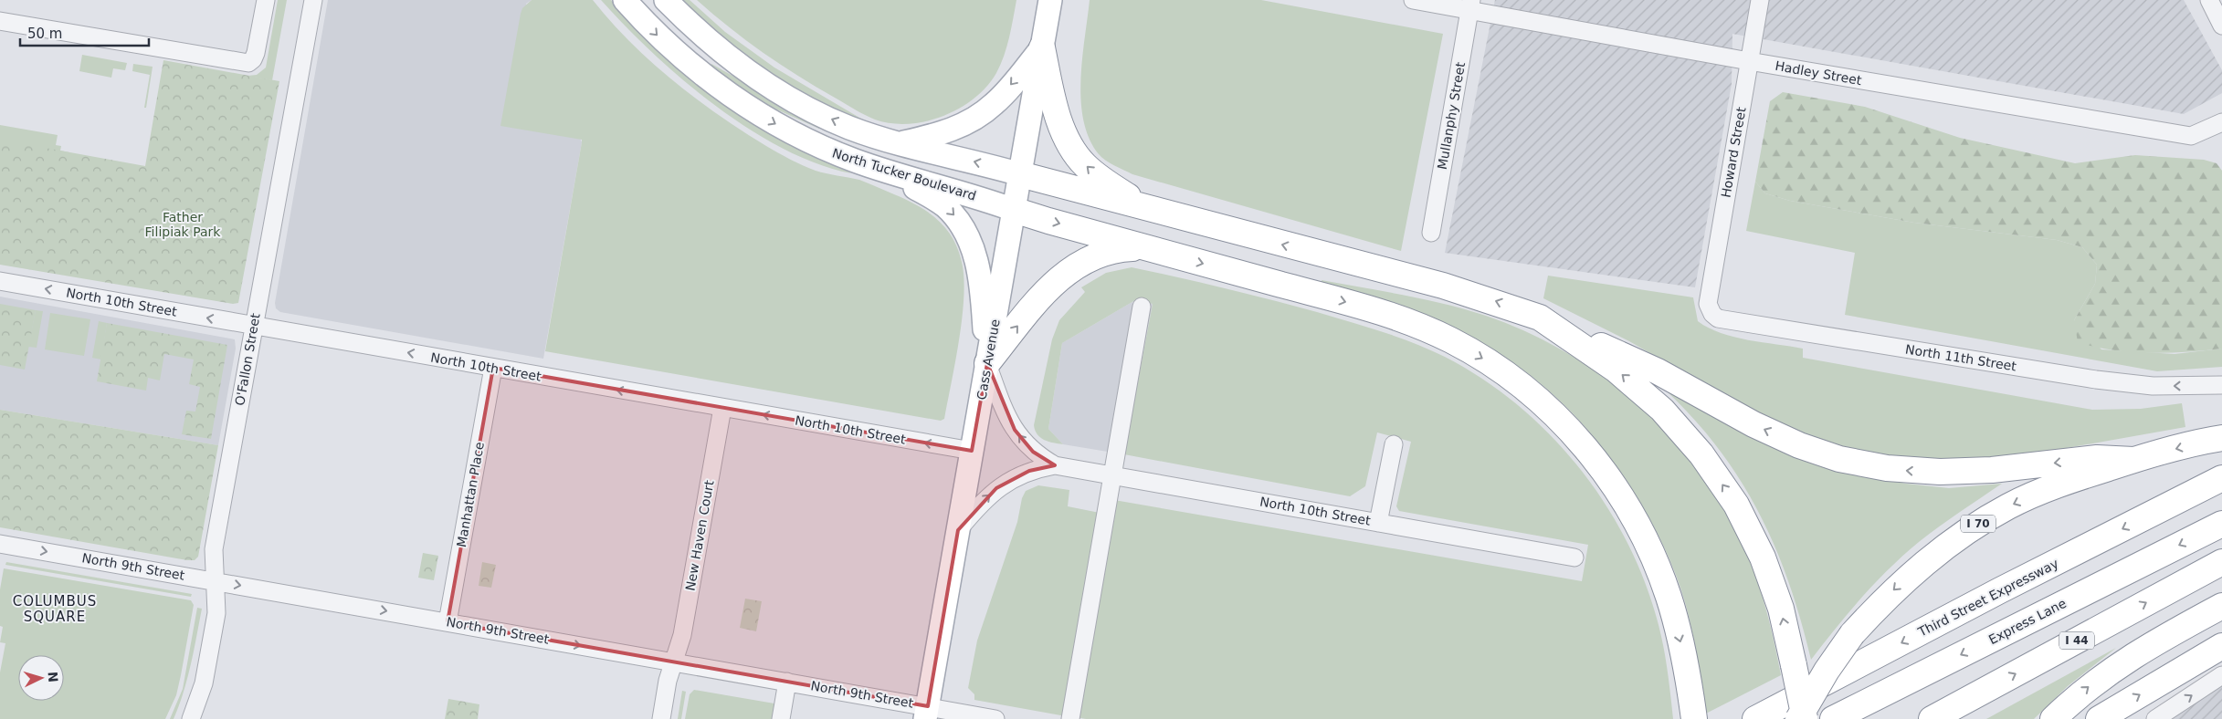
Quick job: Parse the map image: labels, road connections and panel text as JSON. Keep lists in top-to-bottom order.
{
  "streets": {
    "highway": [
      "I 70",
      "Third Street Expressway",
      "Express Lane",
      "I 44"
    ],
    "main road": ["North Tucker Boulevard", "Cass Avenue"],
    "street": [
      "Hadley Street",
      "Mullanphy Street",
      "Howard Street",
      "North 10th Street",
      "North 11th Street",
      "O'Fallon Street",
      "Manhattan Place",
      "New Haven Court",
      "North 9th Street"
    ]
  },
  "crossings": [
    ["Hadley Street", "Mullanphy Street"],
    ["Hadley Street", "Howard Street"],
    ["Howard Street", "North 11th Street"],
    ["North Tucker Boulevard", "Cass Avenue"],
    ["North 10th Street", "O'Fallon Street"],
    ["North 10th Street", "Cass Avenue"],
    ["North 10th Street", "Manhattan Place"],
    ["North 10th Street", "New Haven Court"],
    ["O'Fallon Street", "North 9th Street"],
    ["Cass Avenue", "North 9th Street"],
    ["Manhattan Place", "North 9th Street"],
    ["New Haven Court", "North 9th Street"]
  ],
  "one_way": ["North 10th Street", "North 11th Street", "North 9th Street"],
  "districts": ["COLUMBUS SQUARE"],
  "parks": ["Father Filipiak Park"],
  "scale_bar": "50 m",
  "north": "right"
}
